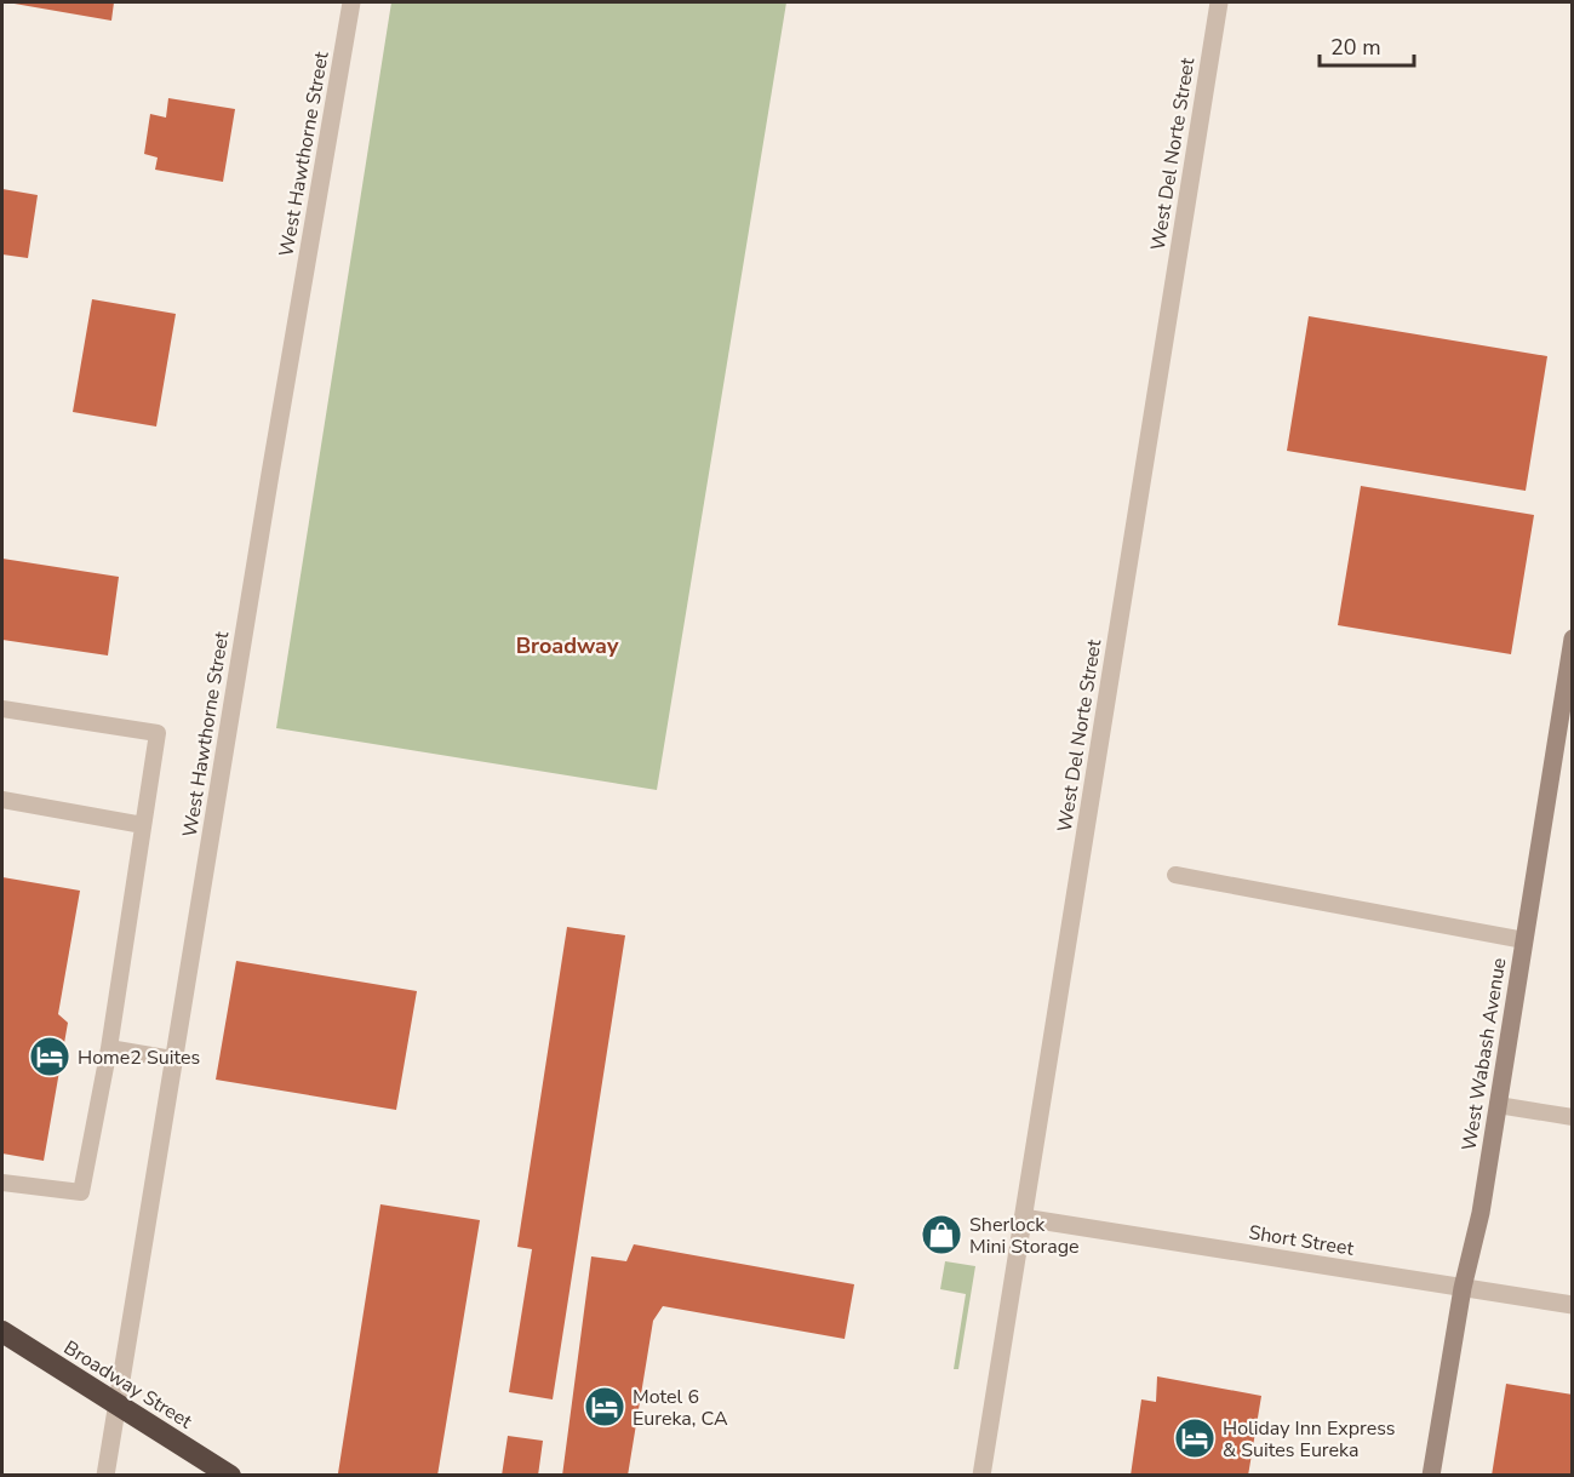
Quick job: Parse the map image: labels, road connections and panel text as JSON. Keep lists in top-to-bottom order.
{
  "streets": {
    "highway": ["Broadway Street"],
    "street": [
      "West Hawthorne Street",
      "West Del Norte Street",
      "West Wabash Avenue",
      "Short Street"
    ]
  },
  "crossings": [
    ["West Hawthorne Street", "Broadway Street"],
    ["West Del Norte Street", "Short Street"],
    ["West Wabash Avenue", "Short Street"]
  ],
  "districts": ["Broadway"],
  "places": {
    "hotel": ["Home2 Suites", "Motel 6 Eureka, CA", "Holiday Inn Express & Suites Eureka"],
    "shop": ["Sherlock Mini Storage"]
  },
  "scale_bar": "20 m"
}
